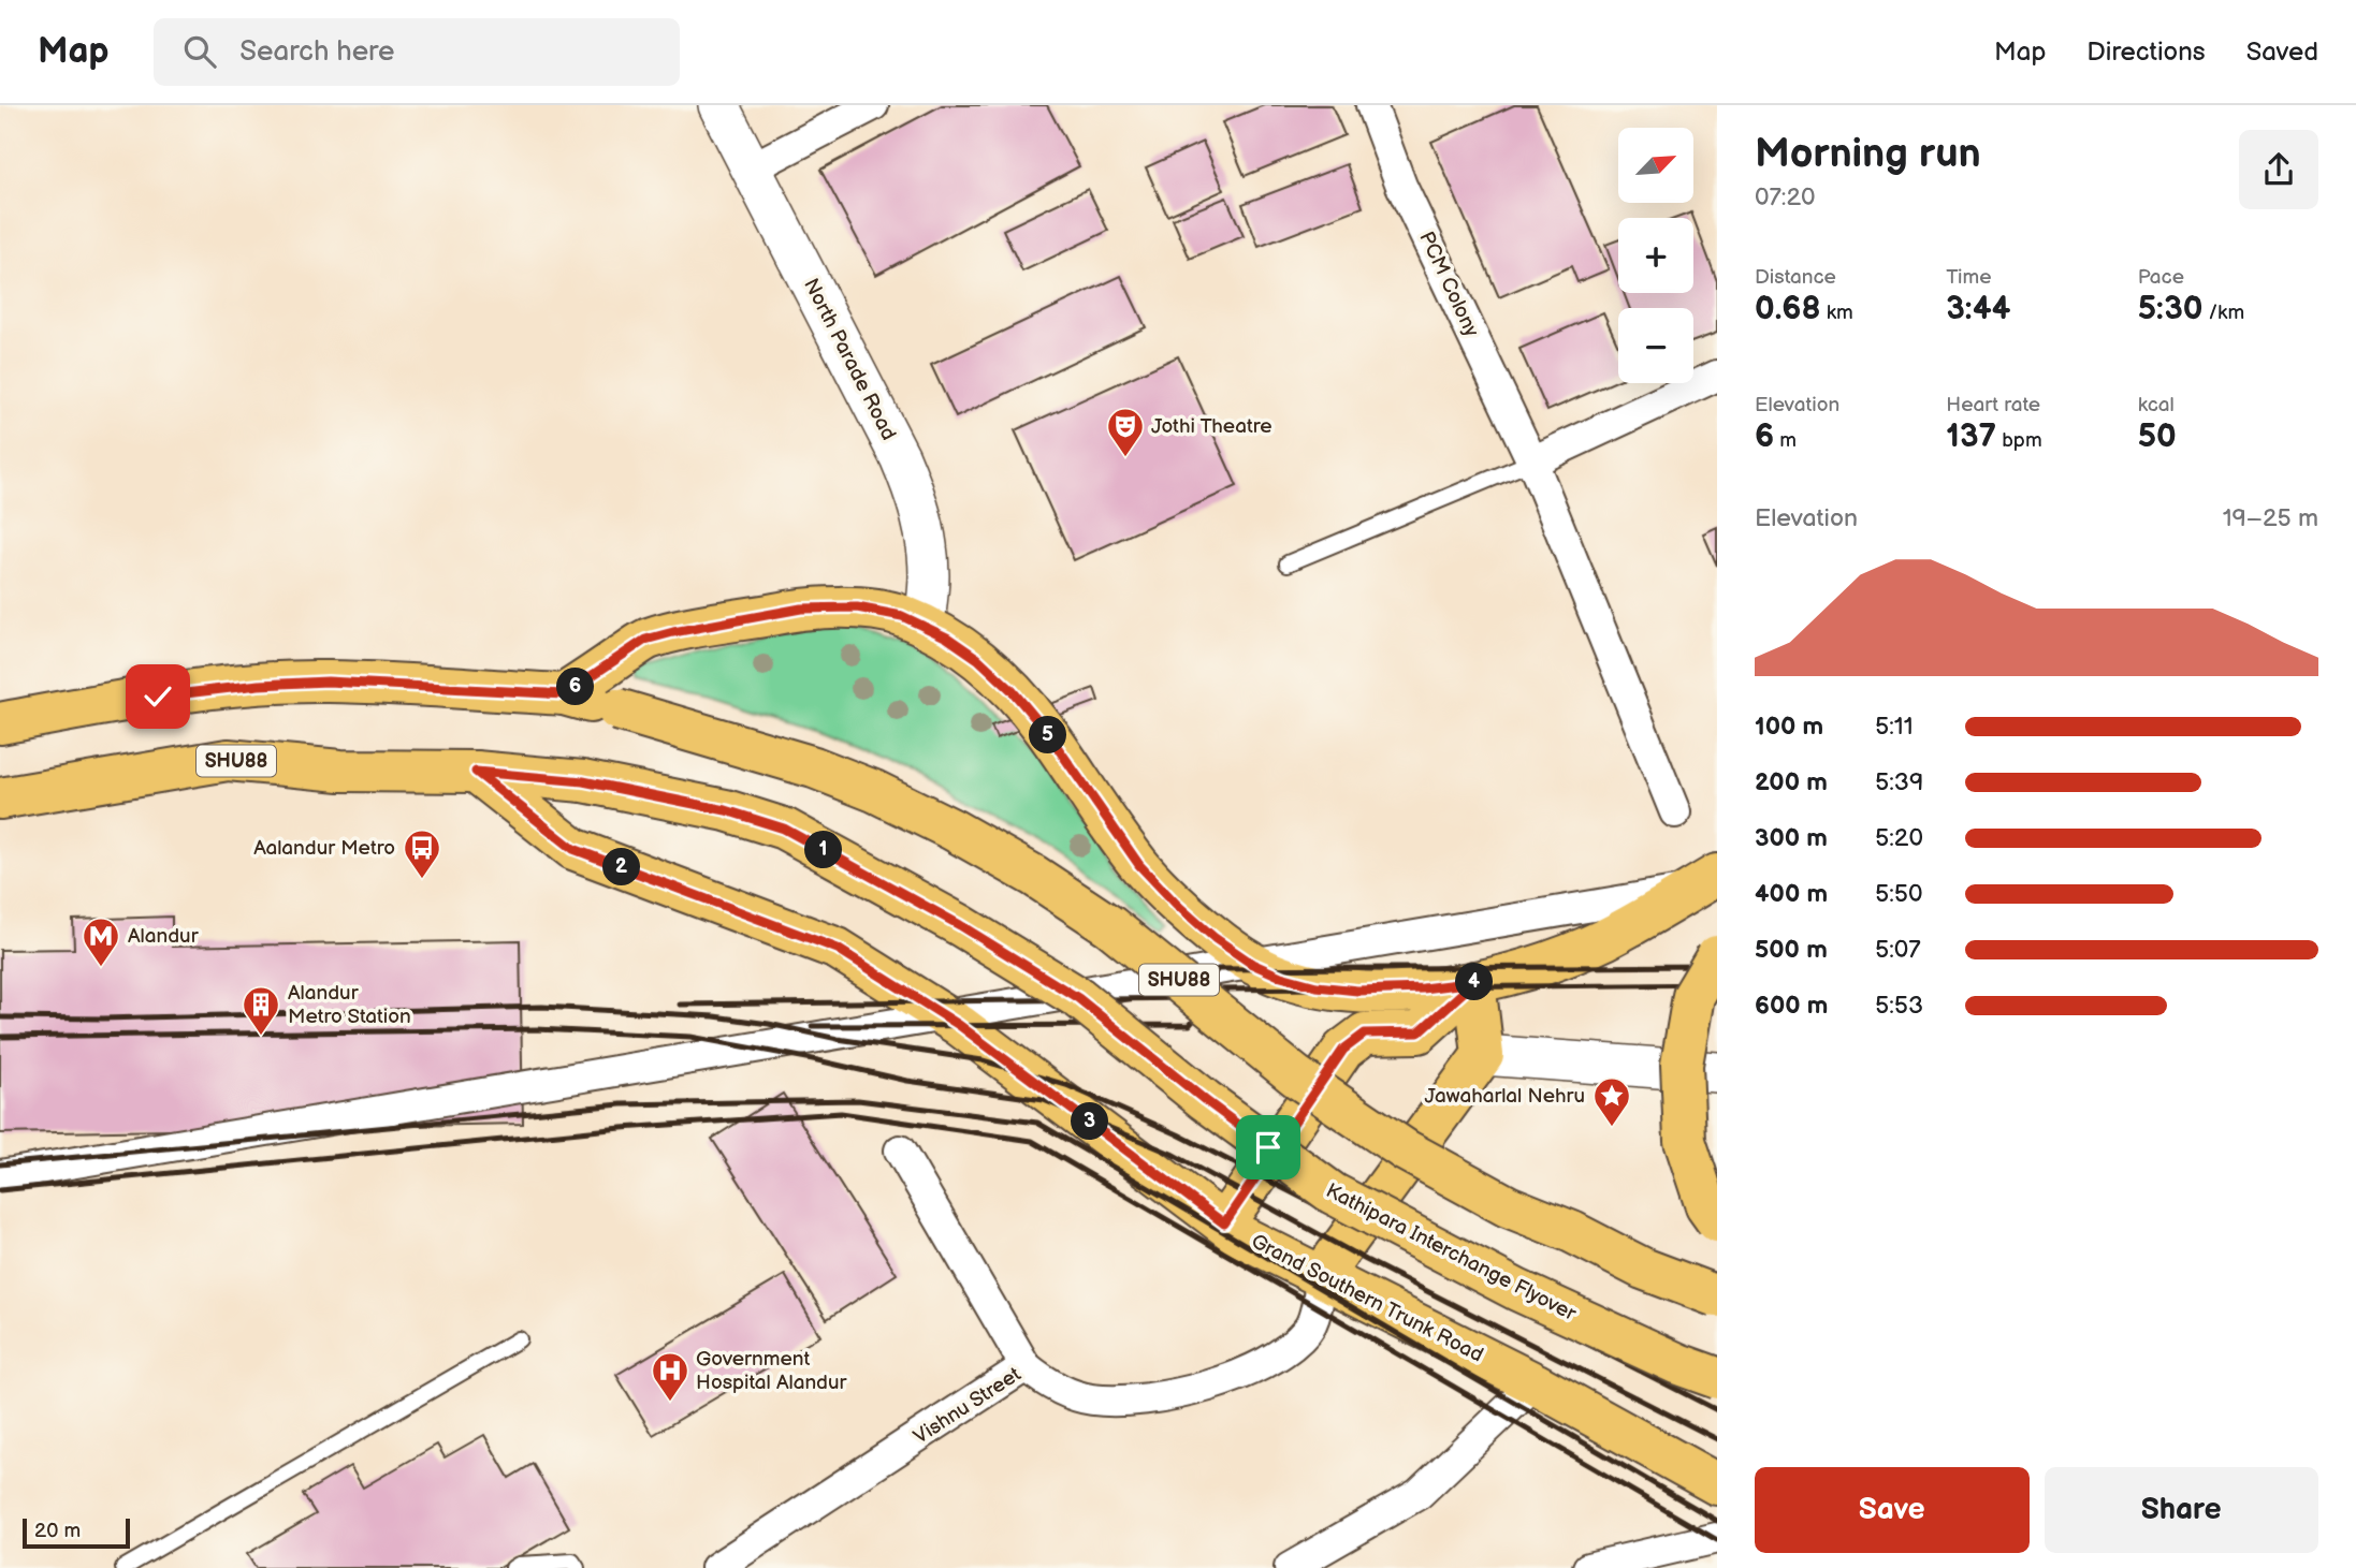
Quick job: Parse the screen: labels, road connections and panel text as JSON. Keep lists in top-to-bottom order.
{
  "streets": {
    "main road": ["SHU88", "Kathipara Interchange Flyover", "Grand Southern Trunk Road"],
    "street": ["PCM Colony", "North Parade Road", "Vishnu Street"]
  },
  "crossings": [
    ["SHU88", "Kathipara Interchange Flyover"],
    ["SHU88", "Grand Southern Trunk Road"],
    ["Kathipara Interchange Flyover", "Grand Southern Trunk Road"],
    ["Grand Southern Trunk Road", "Vishnu Street"]
  ],
  "places": {
    "theatre": ["Jothi Theatre"],
    "bus stop": ["Aalandur Metro"],
    "metro station": ["Alandur"],
    "building": ["Alandur Metro Station"],
    "place": ["Jawaharlal Nehru"],
    "hospital": ["Government Hospital Alandur"]
  },
  "scale_bar": "20 m",
  "north": "top right",
  "page": {
    "header": "Map",
    "search": "Search here",
    "nav": ["Map", "Directions", "Saved"],
    "heading": ["Morning run", "07:20"],
    "map_buttons": ["+", "−"],
    "stats": [
      ["Distance", "0.68 km"],
      ["Time", "3:44"],
      ["Pace", "5:30 /km"],
      ["Elevation", "6 m"],
      ["Heart rate", "137 bpm"],
      ["kcal", "50"]
    ],
    "chart": ["Elevation", "19–25 m"],
    "pins": [
      "6",
      "5",
      "1",
      "2",
      "4",
      "3"
    ],
    "list": [
      {
        "name": "100 m",
        "note": "5:11"
      },
      {
        "name": "200 m",
        "note": "5:39"
      },
      {
        "name": "300 m",
        "note": "5:20"
      },
      {
        "name": "400 m",
        "note": "5:50"
      },
      {
        "name": "500 m",
        "note": "5:07"
      },
      {
        "name": "600 m",
        "note": "5:53"
      }
    ],
    "buttons": ["Save", "Share"],
    "scale": "20 m"
  }
}
